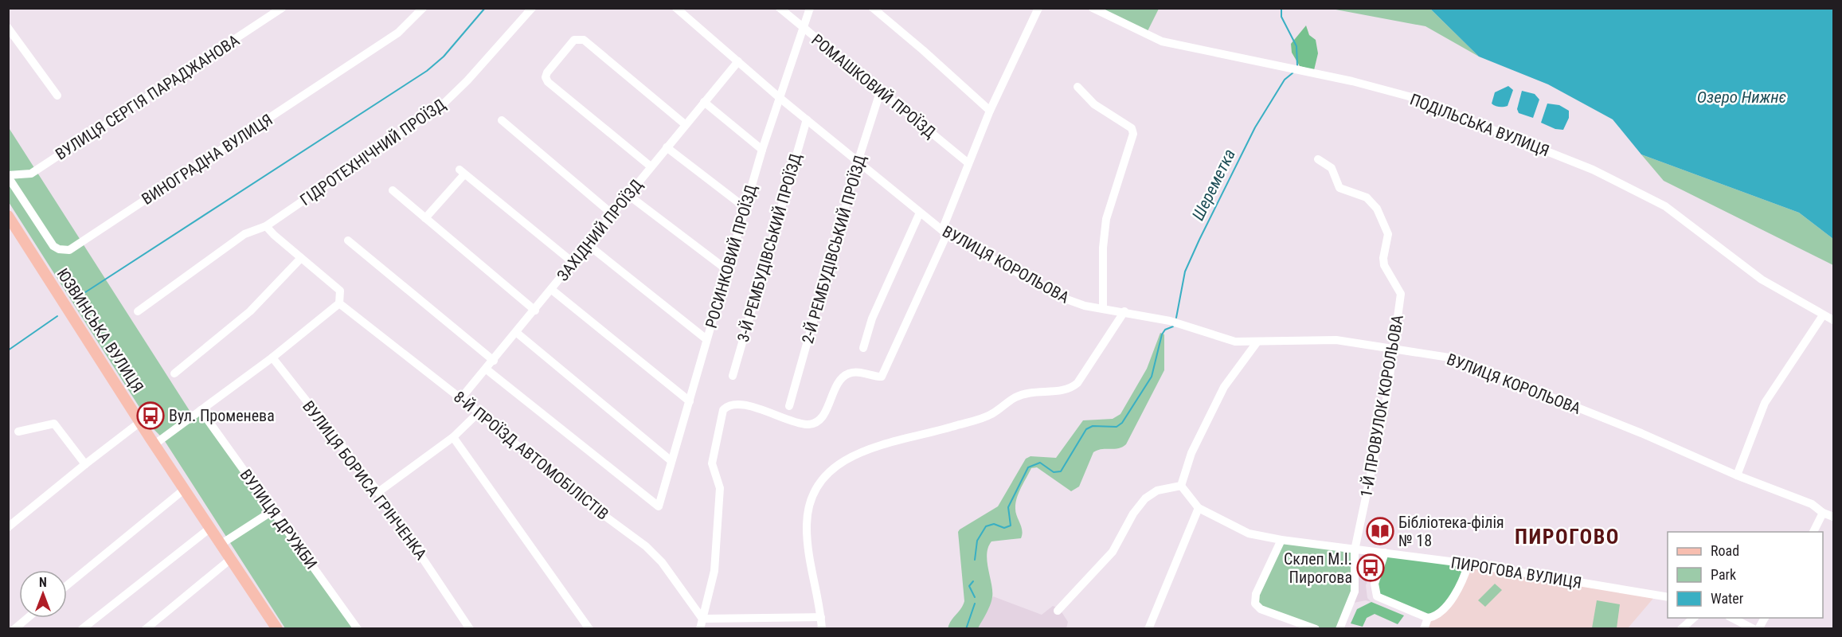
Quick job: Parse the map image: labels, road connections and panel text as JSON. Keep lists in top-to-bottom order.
{
  "streets": {
    "main road": ["ЮЗВИНСЬКА ВУЛИЦЯ"],
    "street": [
      "РОМАШКОВИЙ ПРОЇЗД",
      "ВУЛИЦЯ СЕРГІЯ ПАРАДЖАНОВА",
      "ПОДІЛЬСЬКА ВУЛИЦЯ",
      "ГІДРОТЕХНІЧНИЙ ПРОЇЗД",
      "ВИНОГРАДНА ВУЛИЦЯ",
      "ЗАХІДНИЙ ПРОЇЗД",
      "3-Й РЕМБУДІВСЬКИЙ ПРОЇЗД",
      "2-Й РЕМБУДІВСЬКИЙ ПРОЇЗД",
      "РОСИНКОВИЙ ПРОЇЗД",
      "ВУЛИЦЯ КОРОЛЬОВА",
      "1-Й ПРОВУЛОК КОРОЛЬОВА",
      "8-Й ПРОЇЗД АВТОМОБІЛІСТІВ",
      "ВУЛИЦЯ БОРИСА ГРІНЧЕНКА",
      "ВУЛИЦЯ ДРУЖБИ",
      "ПИРОГОВА ВУЛИЦЯ"
    ]
  },
  "crossings": [
    ["РОМАШКОВИЙ ПРОЇЗД", "2-Й РЕМБУДІВСЬКИЙ ПРОЇЗД"],
    ["РОМАШКОВИЙ ПРОЇЗД", "РОСИНКОВИЙ ПРОЇЗД"],
    ["ВУЛИЦЯ СЕРГІЯ ПАРАДЖАНОВА", "ВИНОГРАДНА ВУЛИЦЯ"],
    ["ЗАХІДНИЙ ПРОЇЗД", "РОСИНКОВИЙ ПРОЇЗД"],
    ["ЗАХІДНИЙ ПРОЇЗД", "ВУЛИЦЯ КОРОЛЬОВА"],
    ["ЗАХІДНИЙ ПРОЇЗД", "8-Й ПРОЇЗД АВТОМОБІЛІСТІВ"],
    ["3-Й РЕМБУДІВСЬКИЙ ПРОЇЗД", "ВУЛИЦЯ КОРОЛЬОВА"],
    ["2-Й РЕМБУДІВСЬКИЙ ПРОЇЗД", "ВУЛИЦЯ КОРОЛЬОВА"],
    ["РОСИНКОВИЙ ПРОЇЗД", "ВУЛИЦЯ КОРОЛЬОВА"],
    ["ВУЛИЦЯ КОРОЛЬОВА", "1-Й ПРОВУЛОК КОРОЛЬОВА"],
    ["1-Й ПРОВУЛОК КОРОЛЬОВА", "ПИРОГОВА ВУЛИЦЯ"]
  ],
  "districts": ["ПИРОГОВО"],
  "water": ["Озеро Нижнє", "Шереметка"],
  "places": {
    "bus stop": ["Вул. Променева", "Склеп М.І. Пирогова"],
    "library": ["Бібліотека-філія № 18"]
  },
  "legend": ["Road", "Park", "Water"],
  "north": "top"
}
